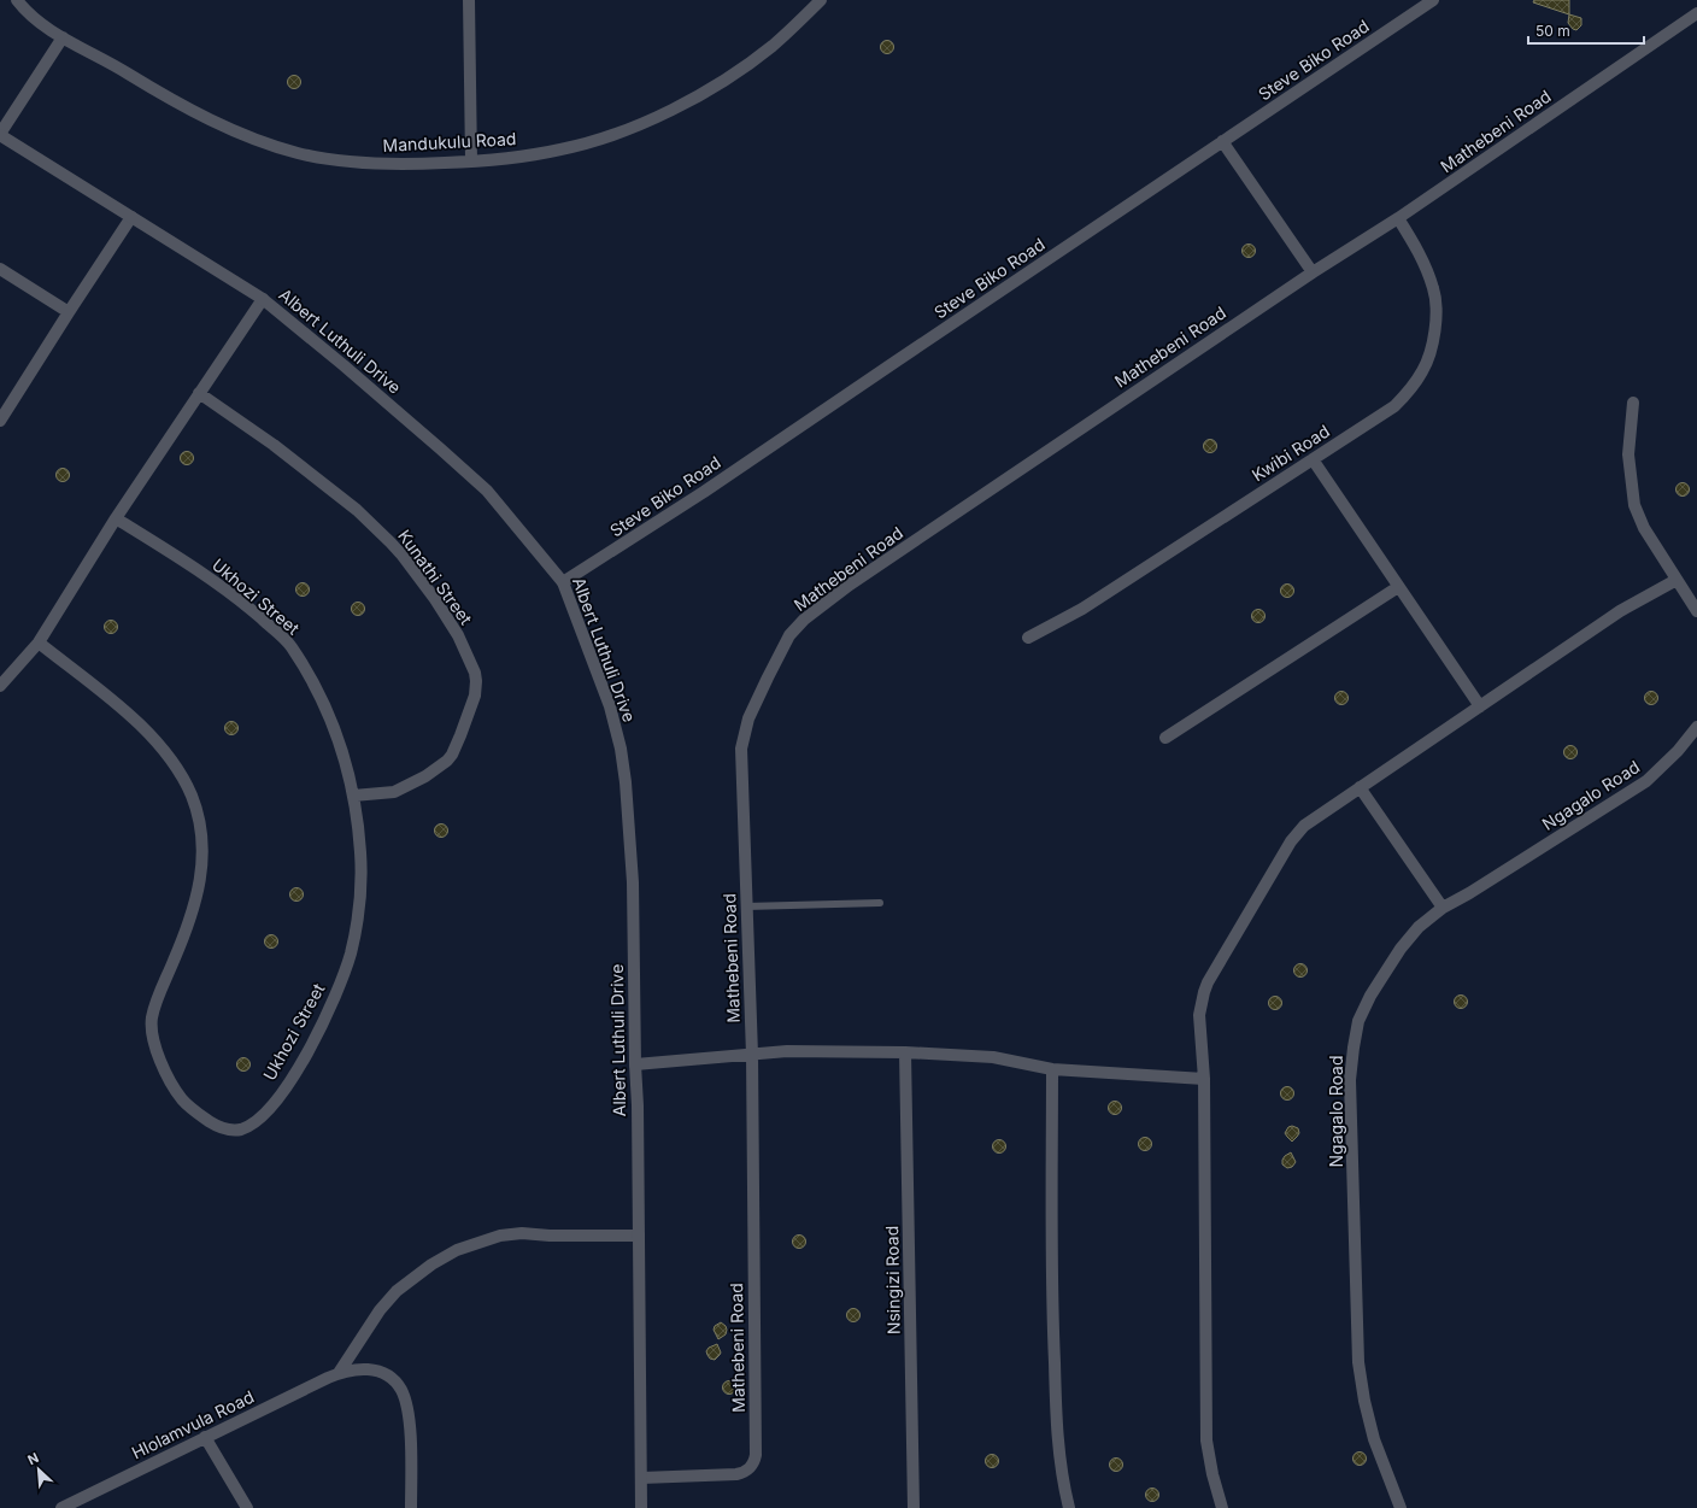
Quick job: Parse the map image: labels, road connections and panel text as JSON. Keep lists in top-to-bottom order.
{
  "streets": {
    "street": [
      "Steve Biko Road",
      "Mathebeni Road",
      "Mandukulu Road",
      "Albert Luthuli Drive",
      "Kwibi Road",
      "Kunathi Street",
      "Ukhozi Street",
      "Ngagalo Road",
      "Nsingizi Road",
      "Hlolamvula Road"
    ]
  },
  "crossings": [
    ["Steve Biko Road", "Albert Luthuli Drive"],
    ["Mathebeni Road", "Albert Luthuli Drive"],
    ["Mathebeni Road", "Kwibi Road"],
    ["Kunathi Street", "Ukhozi Street"]
  ],
  "scale_bar": "50 m",
  "north": "top left"
}
